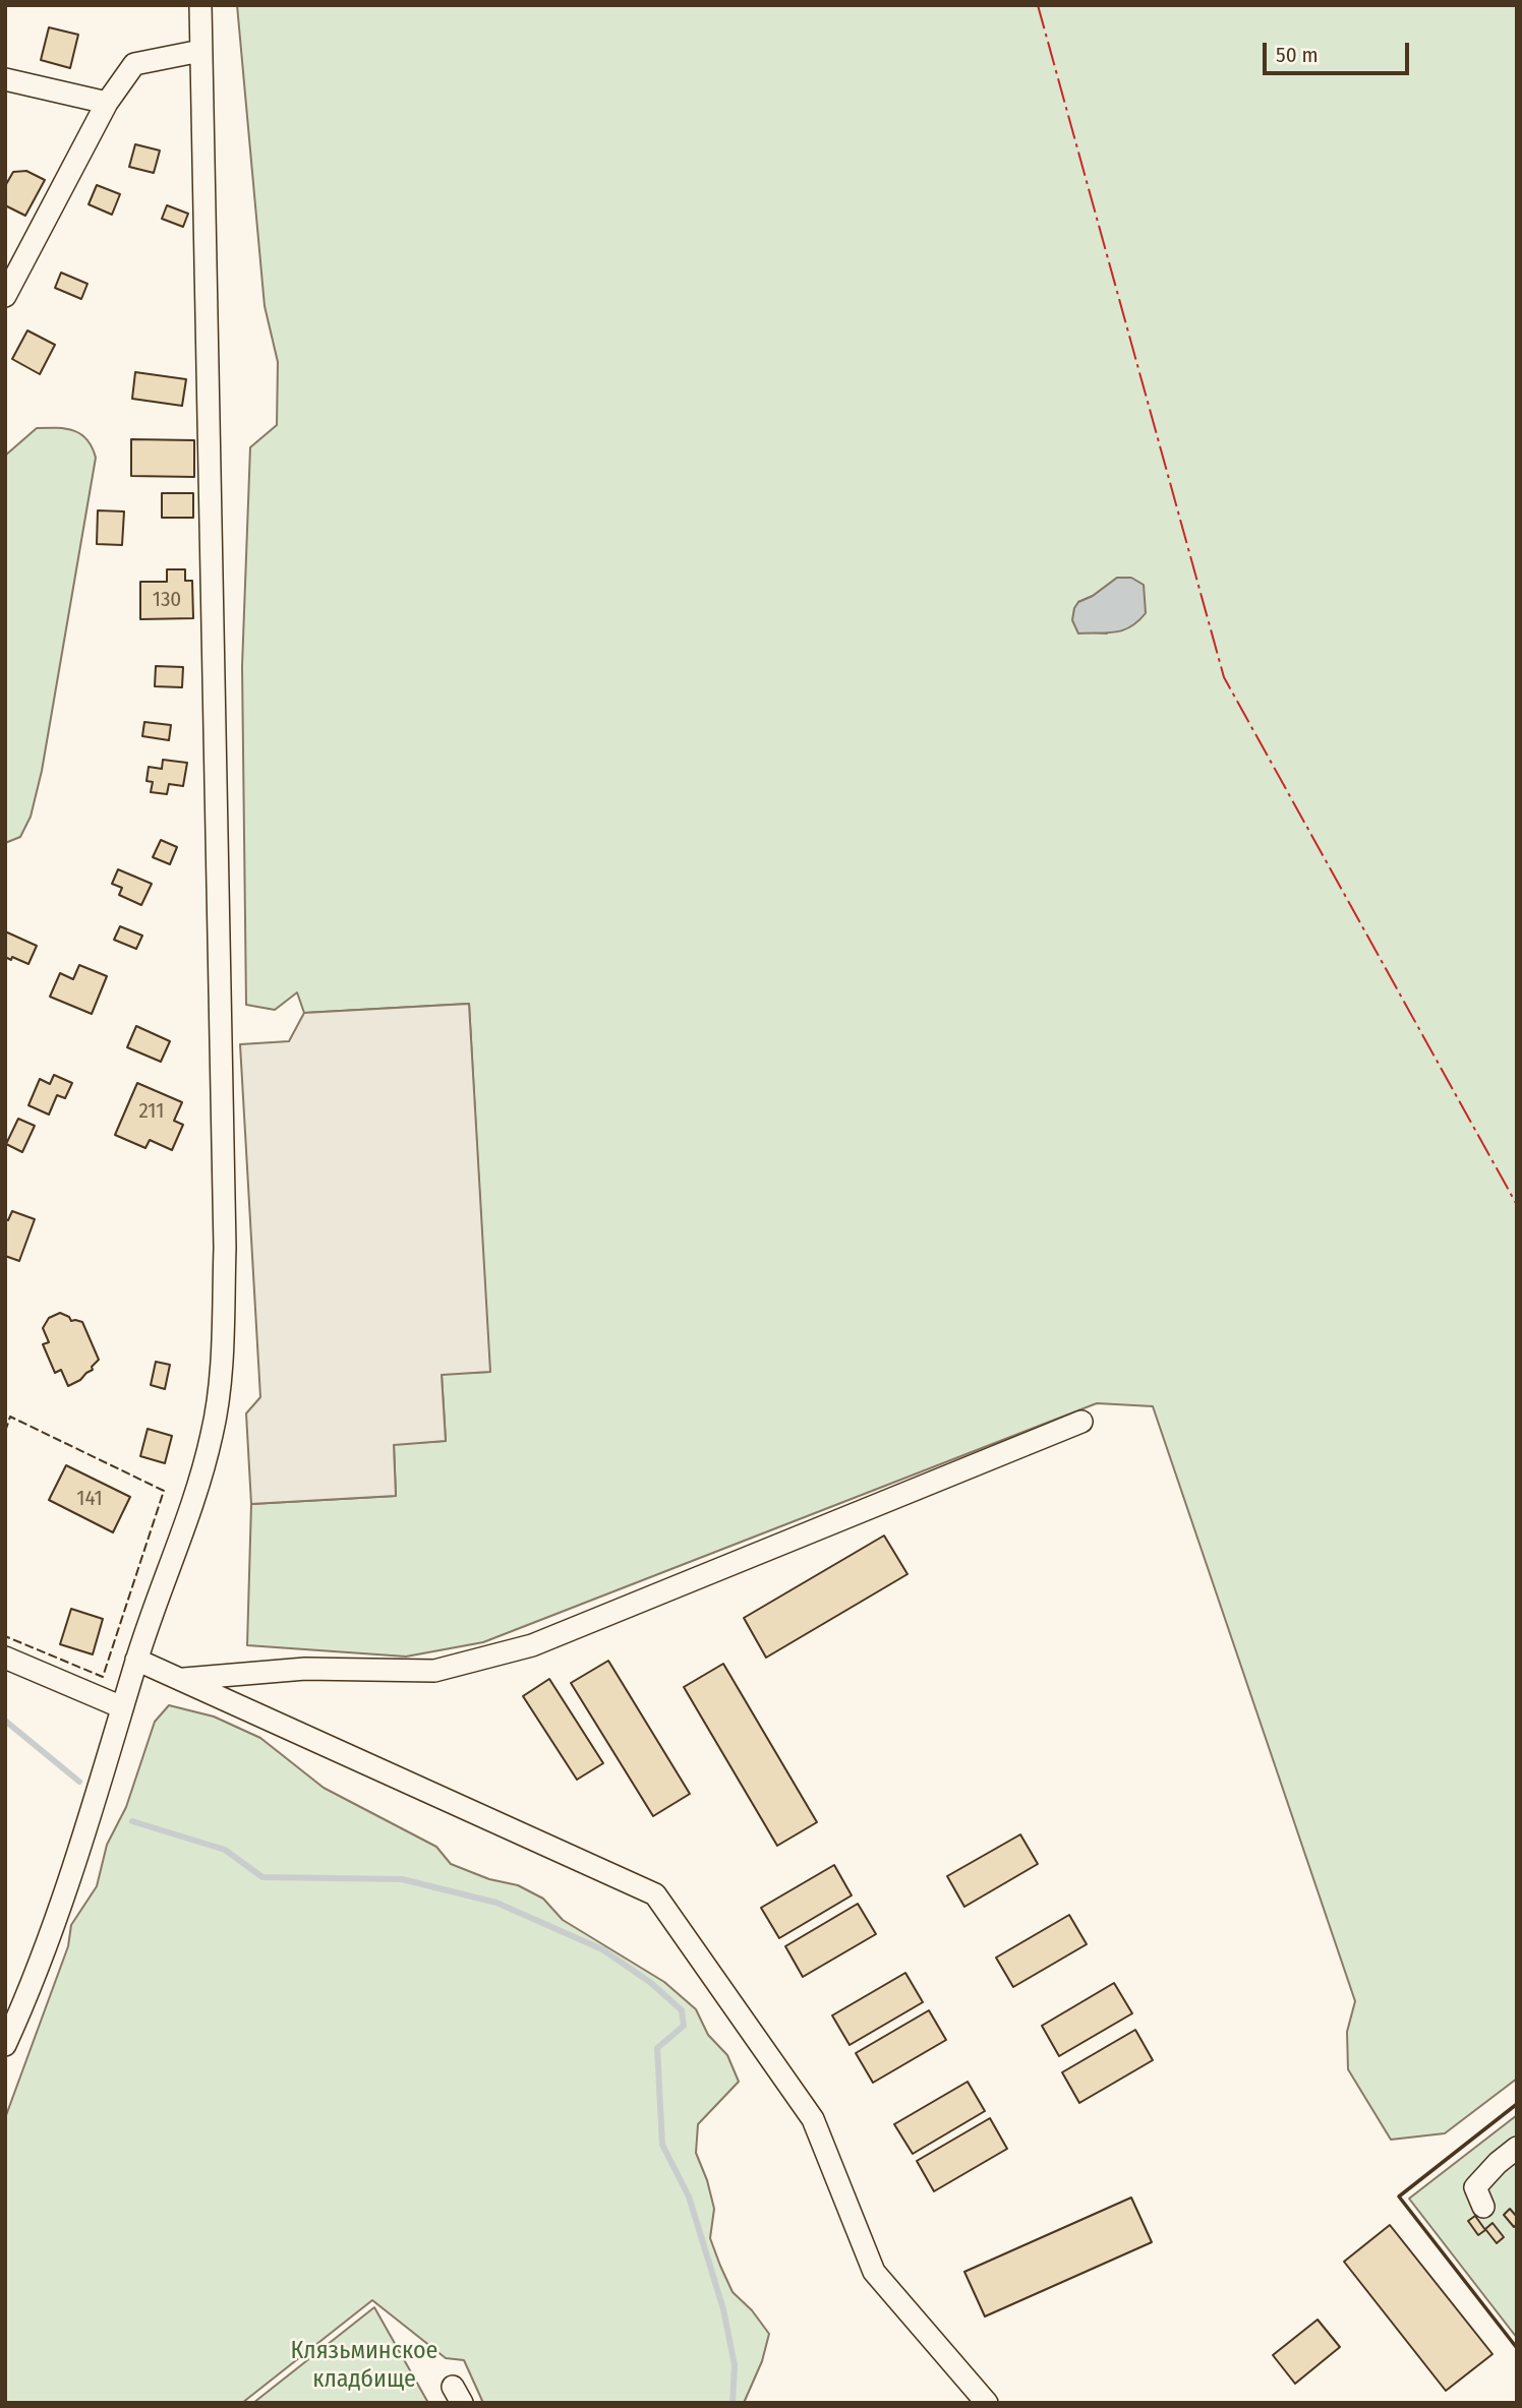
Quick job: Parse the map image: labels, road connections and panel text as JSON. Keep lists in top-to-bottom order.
{
  "parks": ["Клязьминское кладбище"],
  "house_numbers": ["130", "211", "141"],
  "scale_bar": "50 m"
}
